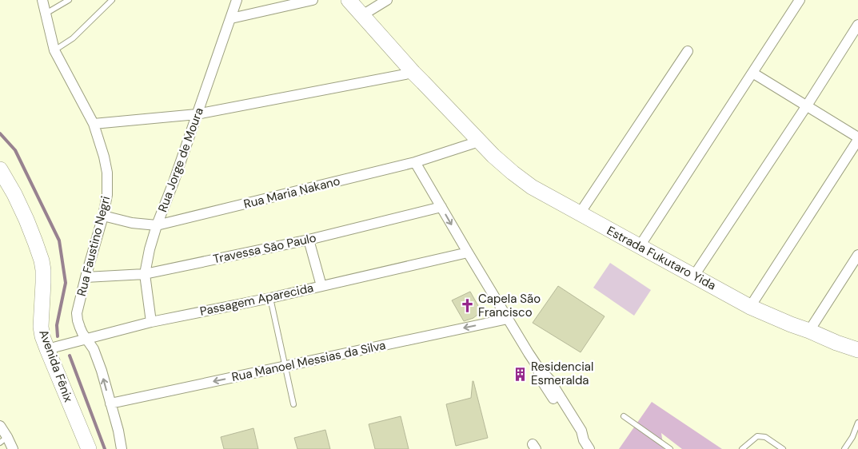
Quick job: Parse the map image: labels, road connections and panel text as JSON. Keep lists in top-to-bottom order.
{
  "streets": {
    "street": [
      "Rua Jorge de Moura",
      "Rua Maria Nakano",
      "Rua Faustino Negri",
      "Travessa São Paulo",
      "Estrada Fukutaro Yida",
      "Passagem Aparecida",
      "Rua Manoel Messias da Silva",
      "Avenida Fênix"
    ]
  },
  "crossings": [
    ["Rua Jorge de Moura", "Rua Maria Nakano"],
    ["Rua Jorge de Moura", "Travessa São Paulo"],
    ["Rua Jorge de Moura", "Passagem Aparecida"],
    ["Rua Maria Nakano", "Rua Faustino Negri"],
    ["Rua Maria Nakano", "Estrada Fukutaro Yida"],
    ["Rua Faustino Negri", "Travessa São Paulo"],
    ["Rua Faustino Negri", "Passagem Aparecida"],
    ["Rua Faustino Negri", "Rua Manoel Messias da Silva"],
    ["Passagem Aparecida", "Avenida Fênix"]
  ],
  "one_way": ["Rua Manoel Messias da Silva"],
  "places": {
    "church": ["Capela São Francisco"],
    "building": ["Residencial Esmeralda"]
  }
}
